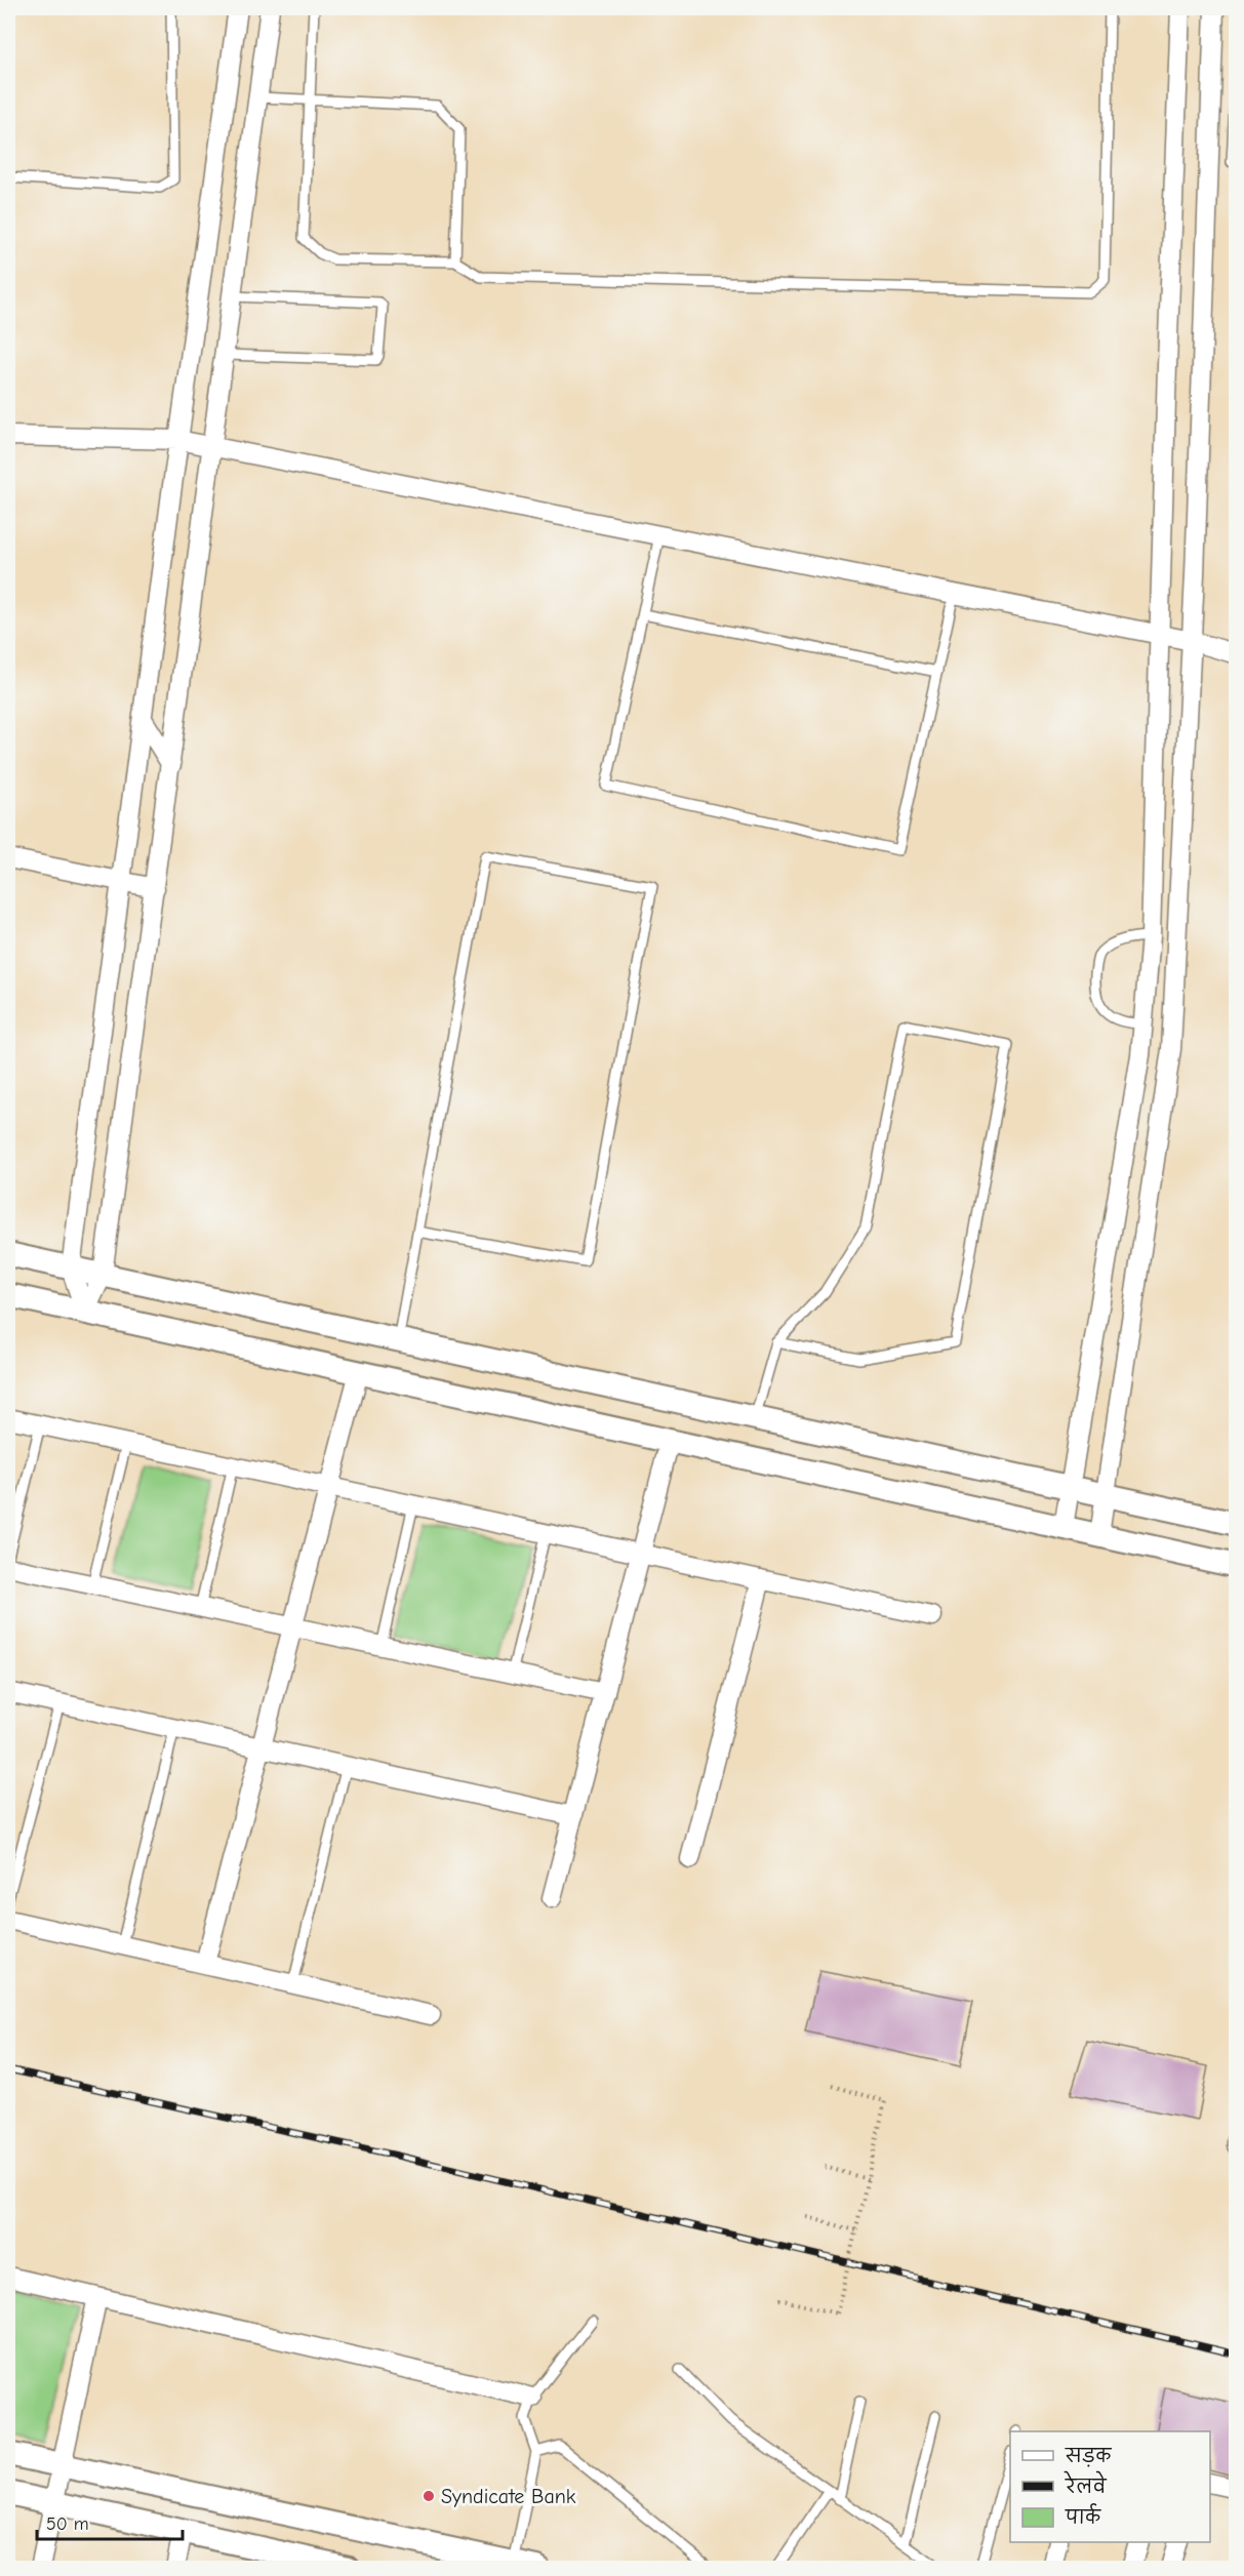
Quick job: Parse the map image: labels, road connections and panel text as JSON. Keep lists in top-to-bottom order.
{
  "places": ["Syndicate Bank"],
  "legend": ["सड़क", "रेलवे", "पार्क"],
  "scale_bar": "50 m"
}
